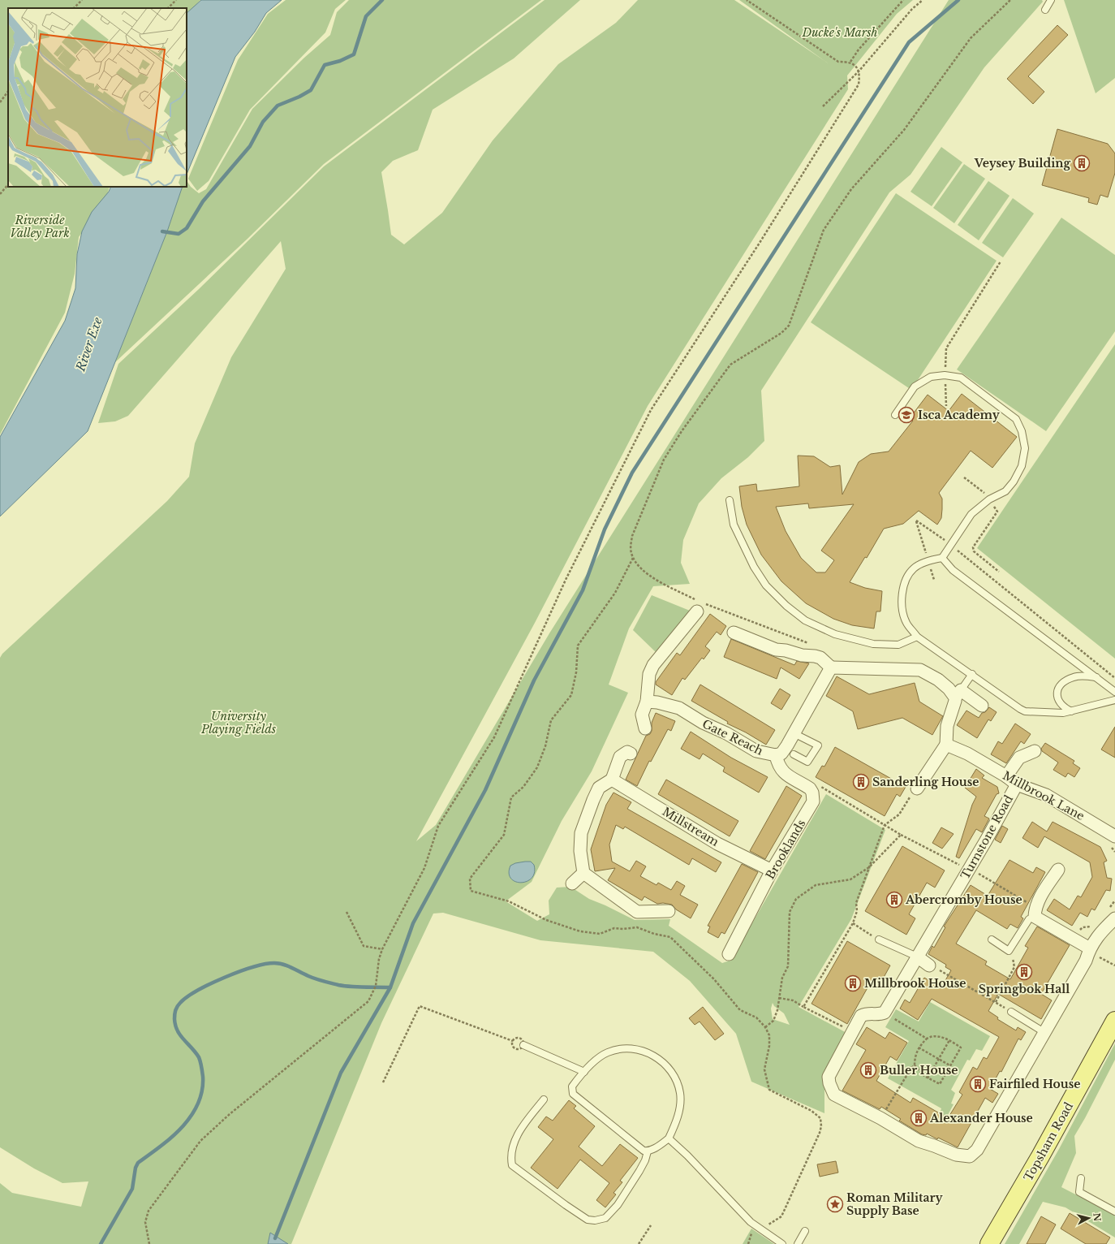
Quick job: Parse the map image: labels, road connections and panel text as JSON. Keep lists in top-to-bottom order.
{
  "streets": {
    "main road": ["Topsham Road"],
    "street": [
      "Gate Reach",
      "Millbrook Lane",
      "Millstream",
      "Turnstone Road",
      "Brooklands"
    ]
  },
  "crossings": [
    ["Gate Reach", "Brooklands"],
    ["Millbrook Lane", "Turnstone Road"],
    ["Millstream", "Brooklands"]
  ],
  "water": ["River Exe"],
  "parks": ["Ducke's Marsh", "Riverside Valley Park", "University Playing Fields"],
  "places": {
    "building": [
      "Veysey Building",
      "Sanderling House",
      "Abercromby House",
      "Springbok Hall",
      "Millbrook House",
      "Buller House",
      "Fairfiled House",
      "Alexander House"
    ],
    "school or university": ["Isca Academy"],
    "place": ["Roman Military Supply Base"]
  },
  "north": "right"
}
